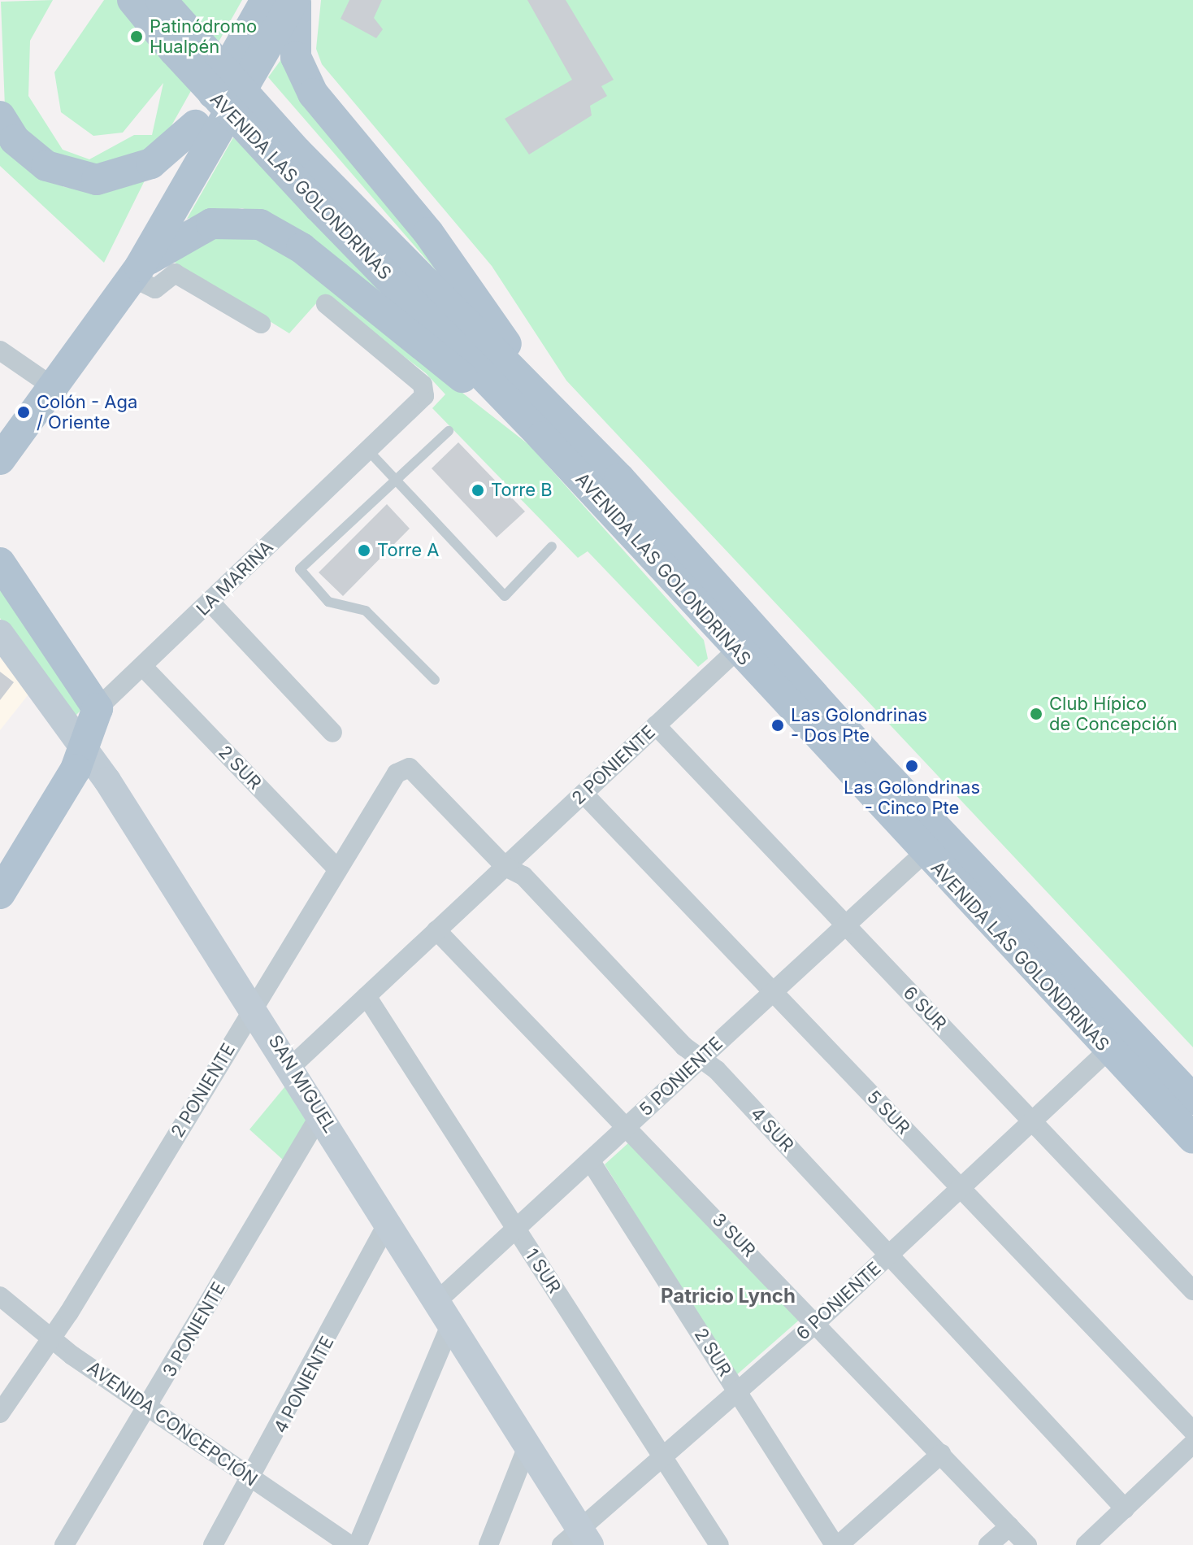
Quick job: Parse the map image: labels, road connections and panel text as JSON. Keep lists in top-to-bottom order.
{
  "streets": {
    "main road": ["AVENIDA LAS GOLONDRINAS", "LA MARINA"],
    "street": [
      "2 PONIENTE",
      "2 SUR",
      "6 SUR",
      "5 PONIENTE",
      "SAN MIGUEL",
      "5 SUR",
      "4 SUR",
      "3 SUR",
      "1 SUR",
      "6 PONIENTE",
      "3 PONIENTE",
      "4 PONIENTE",
      "AVENIDA CONCEPCIÓN"
    ]
  },
  "crossings": [
    ["AVENIDA LAS GOLONDRINAS", "2 PONIENTE"],
    ["AVENIDA LAS GOLONDRINAS", "5 PONIENTE"],
    ["AVENIDA LAS GOLONDRINAS", "6 PONIENTE"],
    ["LA MARINA", "2 SUR"],
    ["LA MARINA", "SAN MIGUEL"],
    ["2 PONIENTE", "2 SUR"],
    ["2 PONIENTE", "6 SUR"],
    ["2 PONIENTE", "SAN MIGUEL"],
    ["2 PONIENTE", "5 SUR"],
    ["2 PONIENTE", "4 SUR"],
    ["2 PONIENTE", "3 SUR"],
    ["2 PONIENTE", "1 SUR"],
    ["2 PONIENTE", "AVENIDA CONCEPCIÓN"],
    ["2 SUR", "5 PONIENTE"],
    ["2 SUR", "6 PONIENTE"],
    ["6 SUR", "5 PONIENTE"],
    ["6 SUR", "6 PONIENTE"],
    ["5 PONIENTE", "SAN MIGUEL"],
    ["5 PONIENTE", "5 SUR"],
    ["5 PONIENTE", "4 SUR"],
    ["5 PONIENTE", "3 SUR"],
    ["5 PONIENTE", "1 SUR"],
    ["SAN MIGUEL", "6 PONIENTE"],
    ["SAN MIGUEL", "3 PONIENTE"],
    ["SAN MIGUEL", "4 PONIENTE"],
    ["5 SUR", "6 PONIENTE"],
    ["4 SUR", "6 PONIENTE"],
    ["3 SUR", "6 PONIENTE"],
    ["1 SUR", "6 PONIENTE"],
    ["3 PONIENTE", "AVENIDA CONCEPCIÓN"],
    ["4 PONIENTE", "AVENIDA CONCEPCIÓN"]
  ],
  "districts": ["Patricio Lynch"],
  "places": [
    "Patinódromo Hualpén",
    "Colón - Aga / Oriente",
    "Torre B",
    "Torre A",
    "Club Hípico de Concepción",
    "Las Golondrinas - Dos Pte",
    "Las Golondrinas - Cinco Pte"
  ]
}
